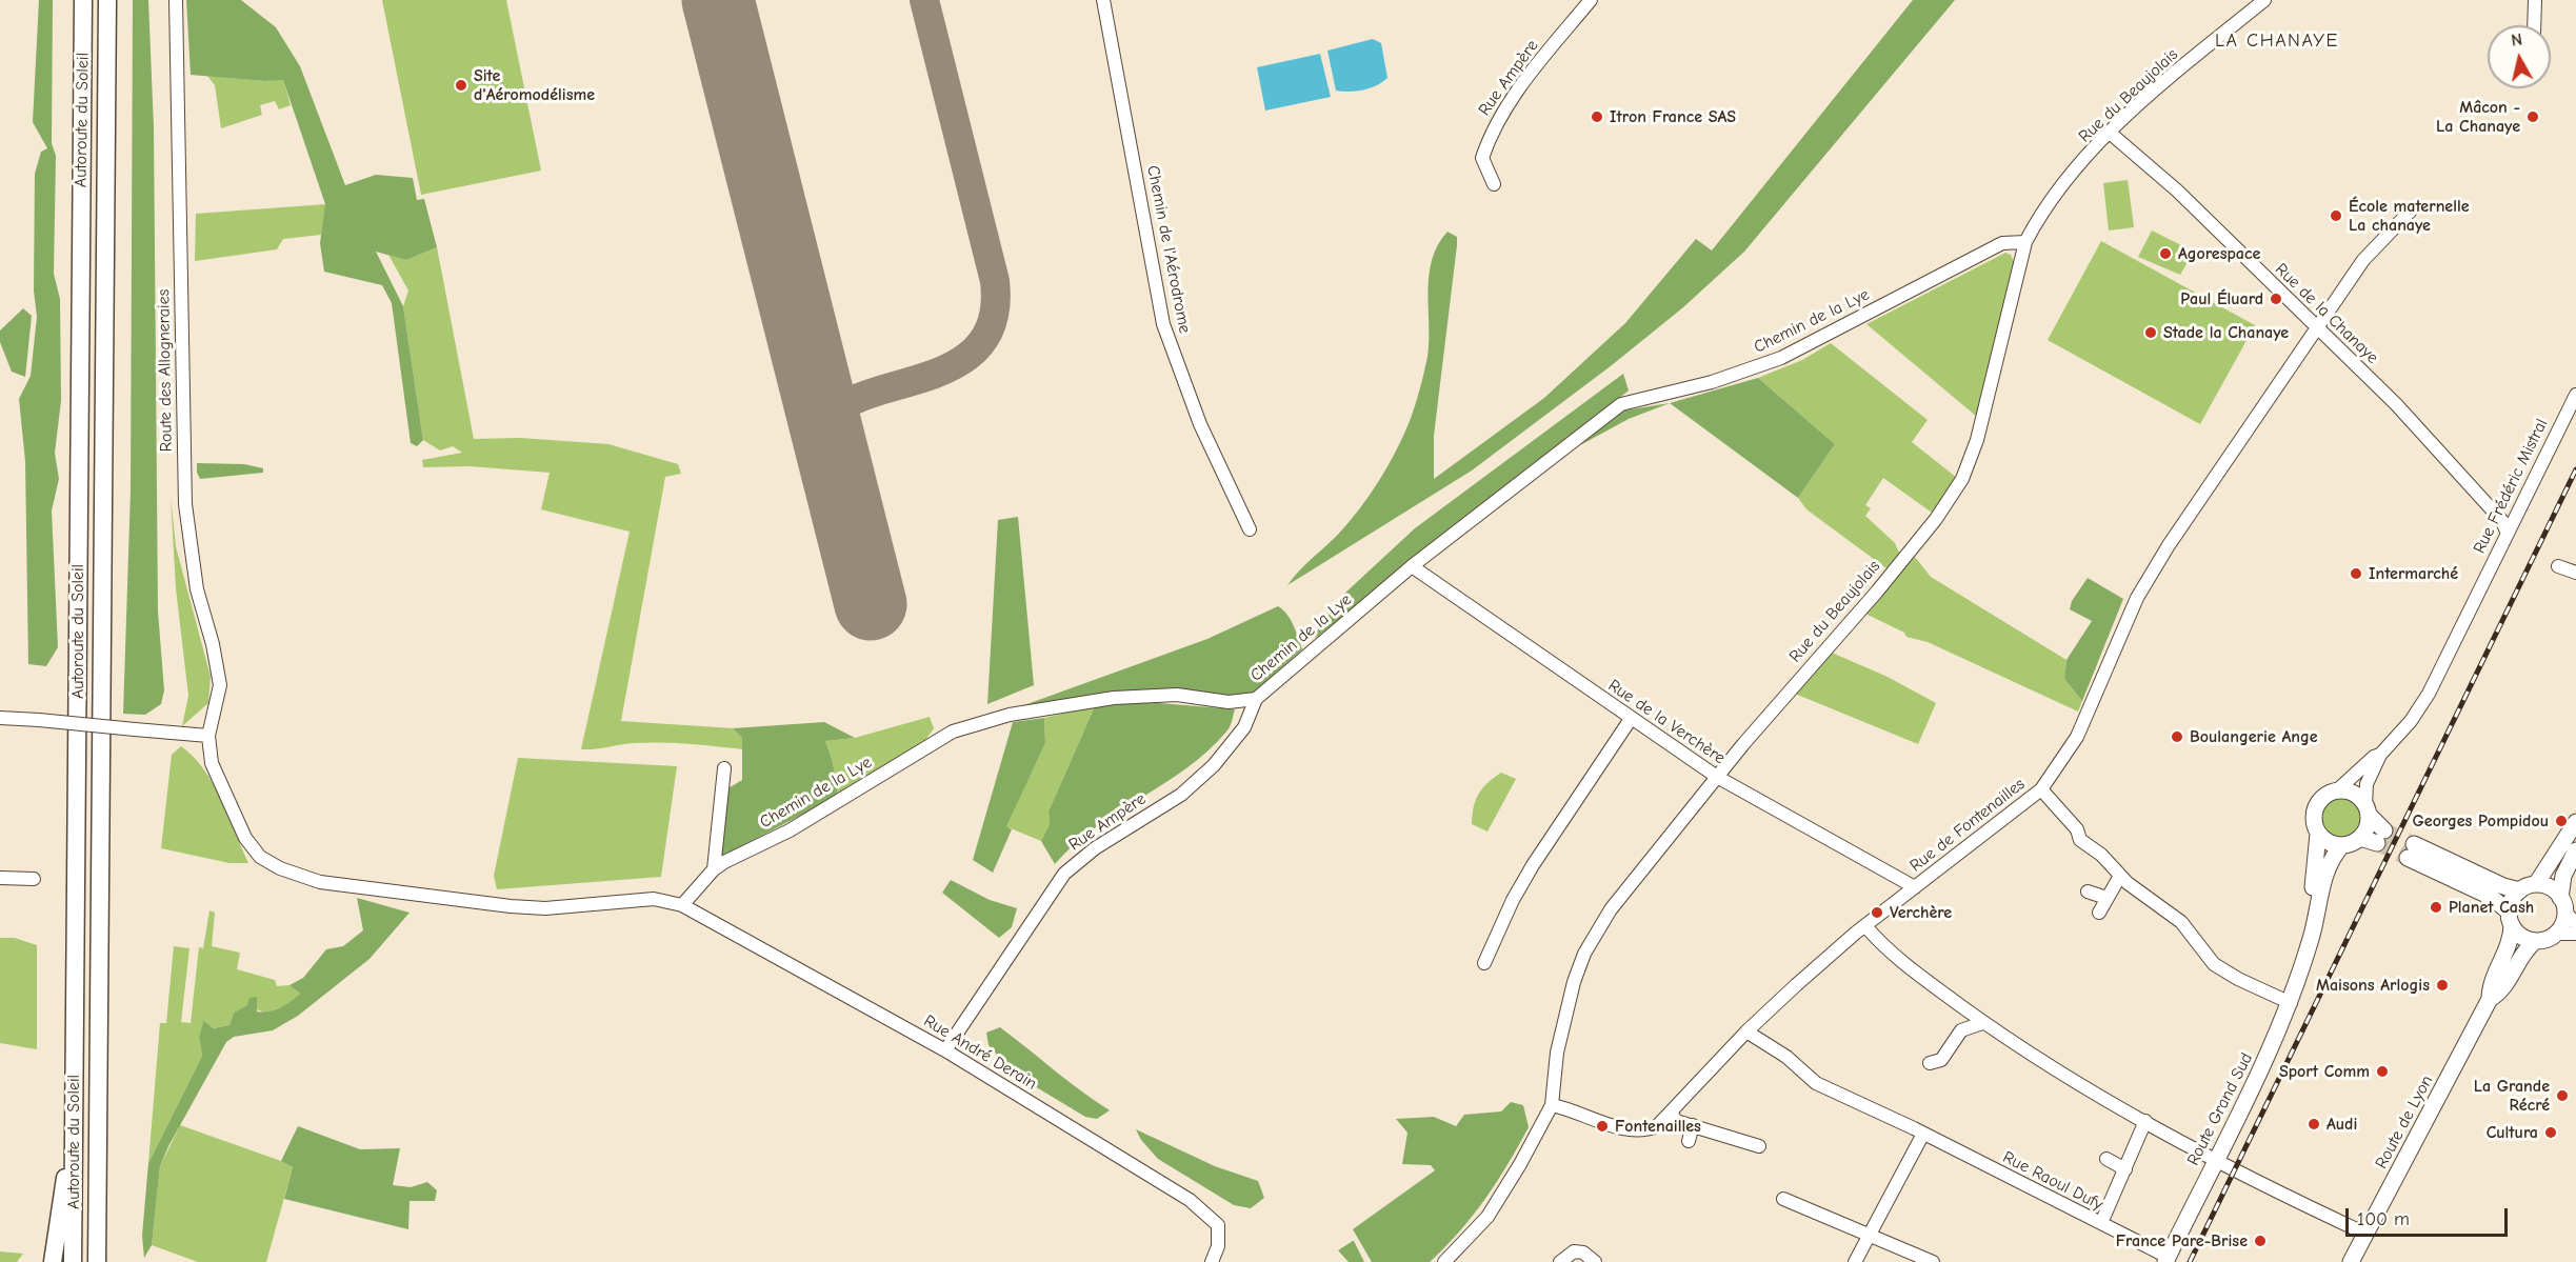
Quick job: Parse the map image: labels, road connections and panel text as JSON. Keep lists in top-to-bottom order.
{
  "streets": {
    "highway": ["Autoroute du Soleil"],
    "main road": ["Route Grand Sud", "Route de Lyon"],
    "street": [
      "Rue Ampère",
      "Rue du Beaujolais",
      "Chemin de l'Aérodrome",
      "Rue de la Chanaye",
      "Chemin de la Lye",
      "Route des Allogneraies",
      "Rue Frédéric Mistral",
      "Rue de la Verchère",
      "Rue de Fontenailles",
      "Rue André Derain",
      "Rue Raoul Dufy"
    ]
  },
  "crossings": [
    ["Rue Ampère", "Chemin de la Lye"],
    ["Rue Ampère", "Rue André Derain"],
    ["Rue du Beaujolais", "Rue de la Chanaye"],
    ["Rue du Beaujolais", "Chemin de la Lye"],
    ["Rue du Beaujolais", "Rue de la Verchère"],
    ["Rue du Beaujolais", "Rue de Fontenailles"],
    ["Rue de la Chanaye", "Rue Frédéric Mistral"],
    ["Rue de la Chanaye", "Rue de Fontenailles"],
    ["Chemin de la Lye", "Rue de la Verchère"],
    ["Chemin de la Lye", "Rue André Derain"],
    ["Rue Frédéric Mistral", "Route Grand Sud"],
    ["Rue de la Verchère", "Rue de Fontenailles"],
    ["Rue de Fontenailles", "Rue Raoul Dufy"],
    ["Route Grand Sud", "Rue Raoul Dufy"]
  ],
  "districts": ["LA CHANAYE"],
  "places": [
    "Site d'Aéromodélisme",
    "Itron France SAS",
    "Mâcon - La Chanaye",
    "École maternelle La chanaye",
    "Agorespace",
    "Paul Éluard",
    "Stade la Chanaye",
    "Intermarché",
    "Boulangerie Ange",
    "Georges Pompidou",
    "Planet Cash",
    "Verchère",
    "Maisons Arlogis",
    "Sport Comm",
    "La Grande Récré",
    "Audi",
    "Fontenailles",
    "Cultura",
    "France Pare-Brise"
  ],
  "scale_bar": "100 m",
  "north": "top"
}
